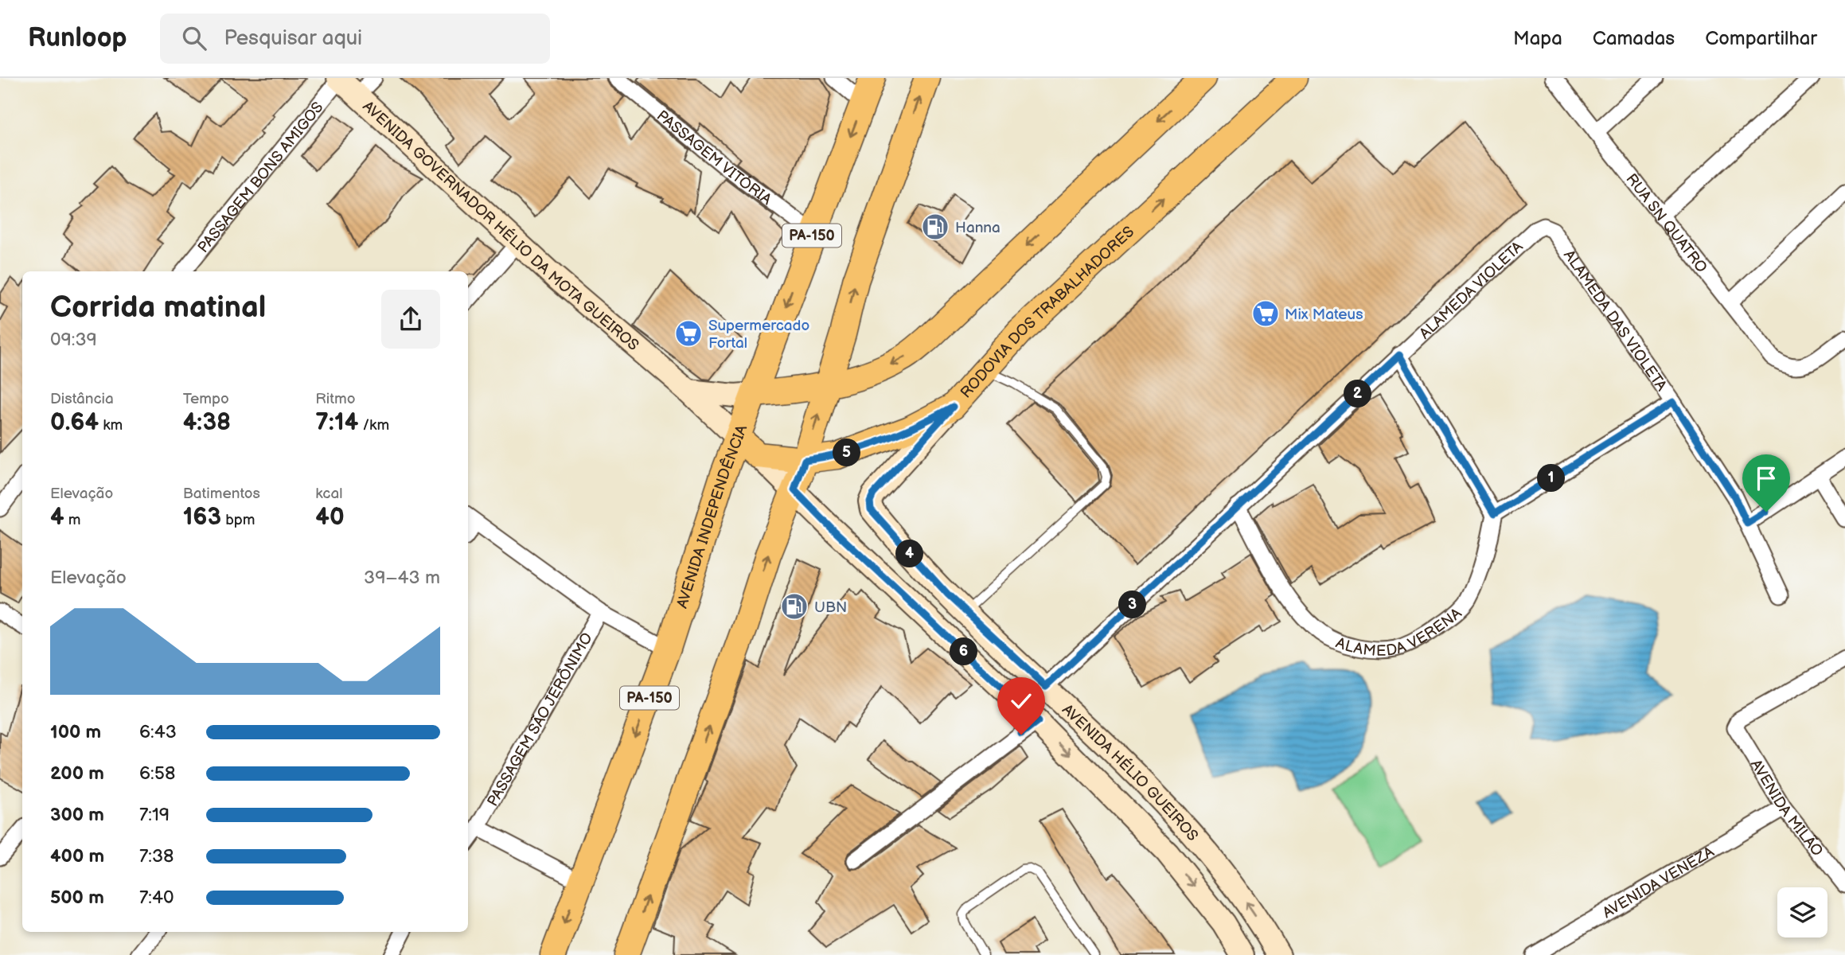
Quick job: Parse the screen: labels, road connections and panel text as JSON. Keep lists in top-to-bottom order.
{
  "streets": {
    "main road": [
      "AVENIDA GOVERNADOR HÉLIO DA MOTA GUEIROS",
      "PA-150",
      "RODOVIA DOS TRABALHADORES",
      "AVENIDA INDEPENDÊNCIA",
      "AVENIDA HÉLIO GUEIROS"
    ],
    "street": [
      "PASSAGEM VITÓRIA",
      "PASSAGEM BONS AMIGOS",
      "RUA SN QUATRO",
      "ALAMEDA VIOLETA",
      "ALAMEDA DAS VIOLETA",
      "ALAMEDA VERENA",
      "PASSAGEM SÃO JERÔNIMO",
      "AVENIDA MILÃO",
      "AVENIDA VENEZA"
    ]
  },
  "crossings": [
    ["PASSAGEM VITÓRIA", "AVENIDA INDEPENDÊNCIA"],
    ["PASSAGEM BONS AMIGOS", "AVENIDA GOVERNADOR HÉLIO DA MOTA GUEIROS"],
    ["ALAMEDA VIOLETA", "ALAMEDA DAS VIOLETA"],
    ["ALAMEDA VIOLETA", "ALAMEDA VERENA"],
    ["ALAMEDA VIOLETA", "AVENIDA HÉLIO GUEIROS"],
    ["RODOVIA DOS TRABALHADORES", "AVENIDA HÉLIO GUEIROS"],
    ["AVENIDA MILÃO", "AVENIDA VENEZA"]
  ],
  "places": {
    "fuel station": ["Hanna", "UBN"],
    "supermarket": ["Mix Mateus", "Supermercado Fortal"]
  },
  "page": {
    "header": "Runloop",
    "search": "Pesquisar aqui",
    "nav": ["Mapa", "Camadas", "Compartilhar"],
    "heading": ["Corrida matinal", "09:39"],
    "stats": [
      ["Distância", "0.64 km"],
      ["Tempo", "4:38"],
      ["Ritmo", "7:14 /km"],
      ["Elevação", "4 m"],
      ["Batimentos", "163 bpm"],
      ["kcal", "40"]
    ],
    "pins": [
      "2",
      "5",
      "1",
      "4",
      "3",
      "6"
    ],
    "chart": ["Elevação", "39–43 m"],
    "list": [
      {
        "name": "100 m",
        "note": "6:43"
      },
      {
        "name": "200 m",
        "note": "6:58"
      },
      {
        "name": "300 m",
        "note": "7:19"
      },
      {
        "name": "400 m",
        "note": "7:38"
      },
      {
        "name": "500 m",
        "note": "7:40"
      }
    ]
  }
}
